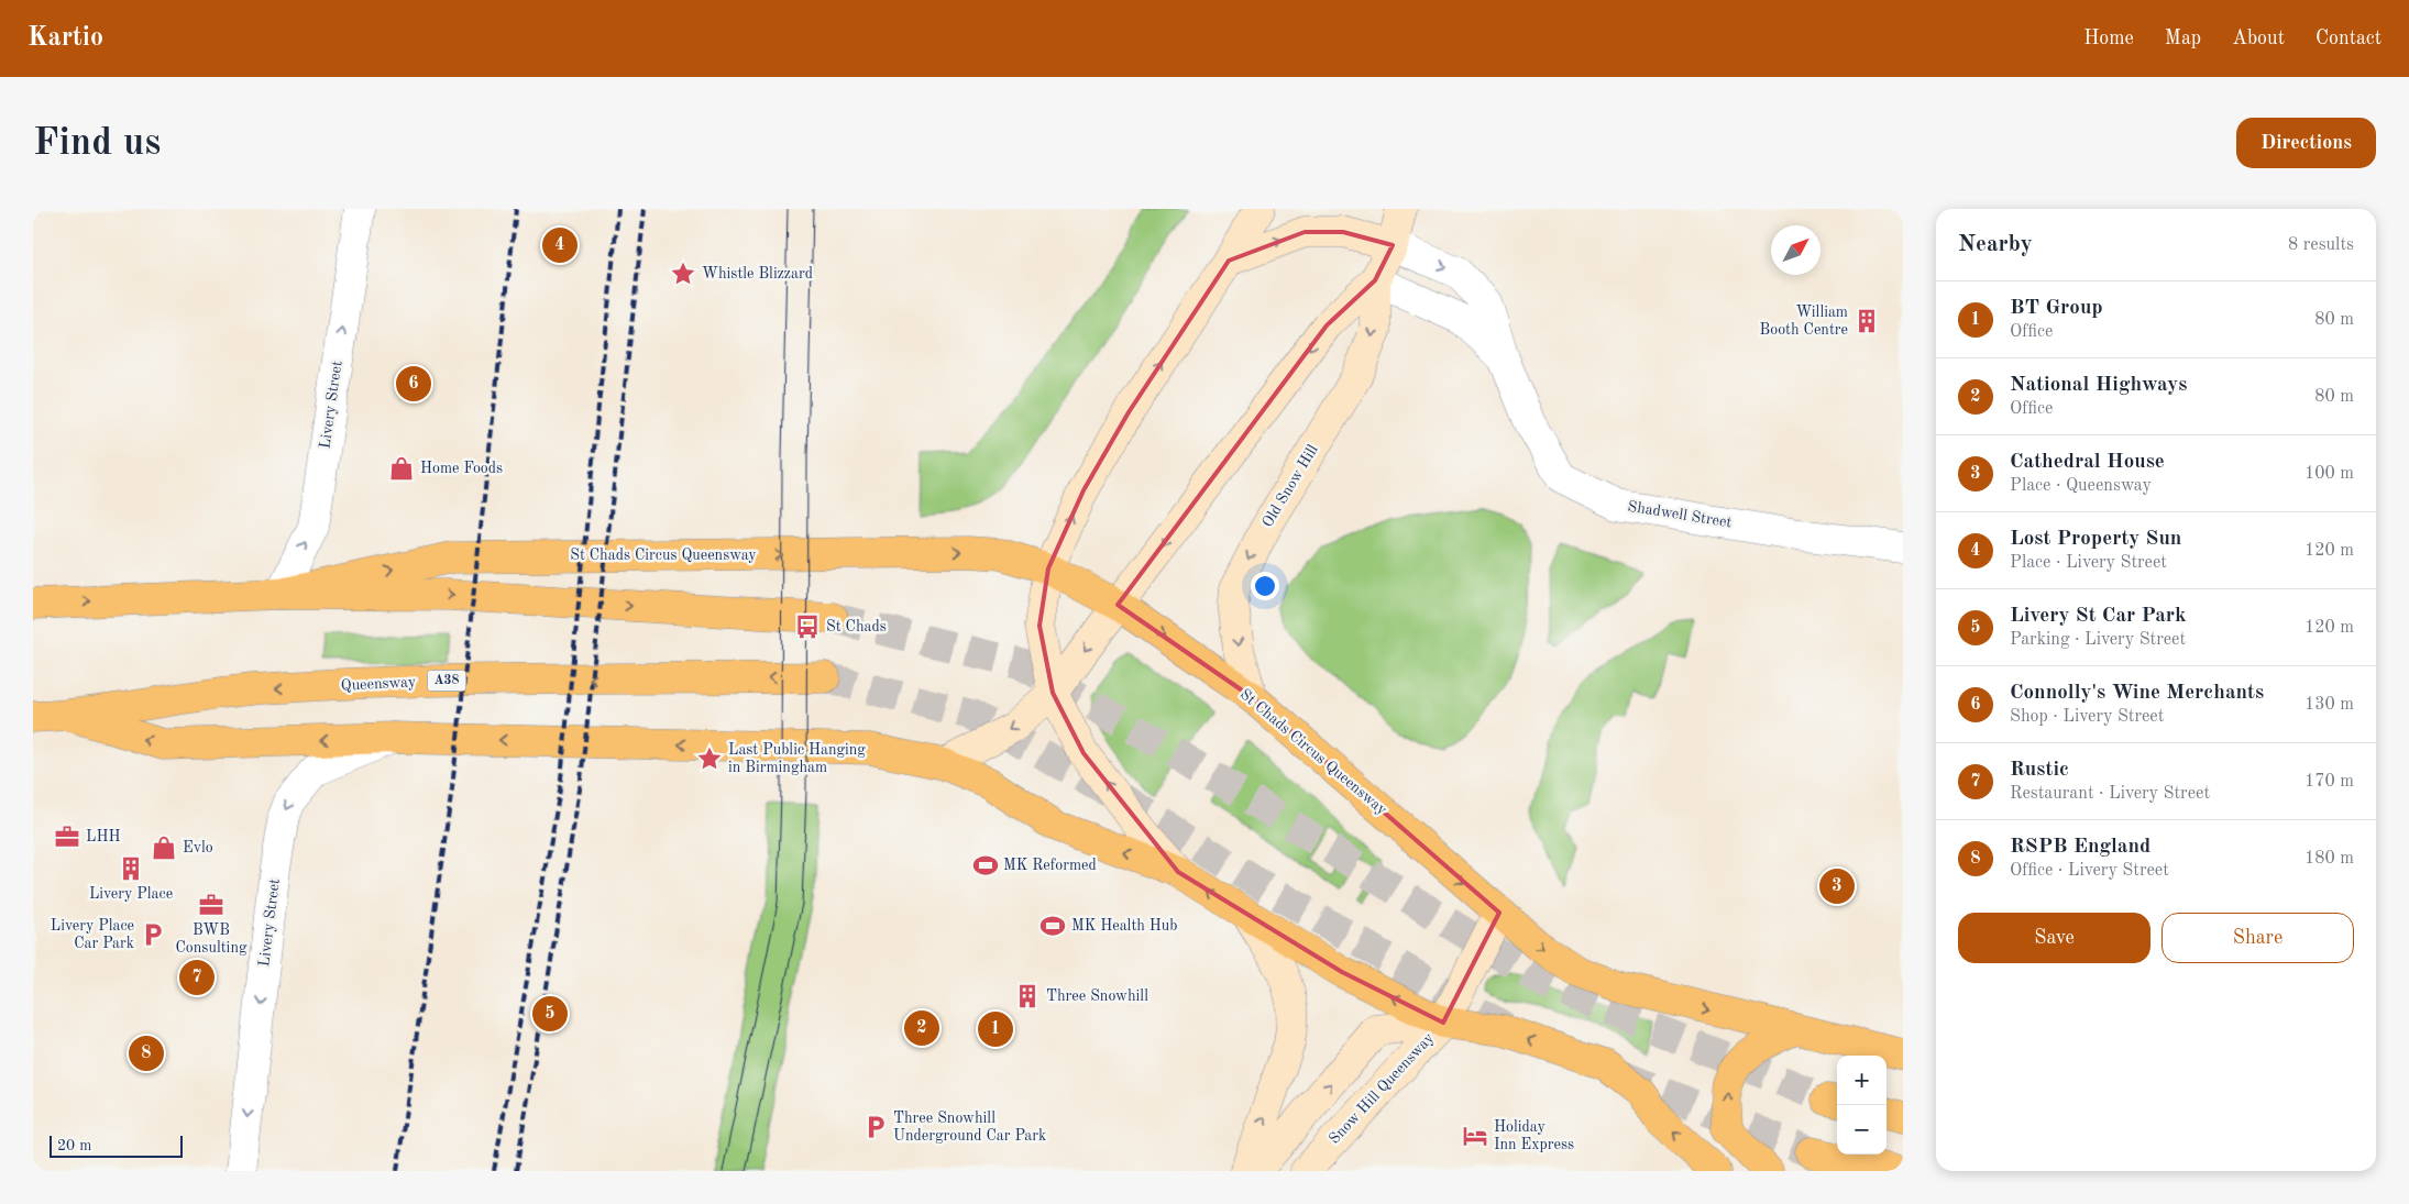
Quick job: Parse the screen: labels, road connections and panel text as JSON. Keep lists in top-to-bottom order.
{
  "streets": {
    "highway": ["St Chads Circus Queensway", "A38", "Queensway"],
    "main road": ["Old Snow Hill", "Snow Hill Queensway"],
    "street": ["Livery Street", "Shadwell Street"]
  },
  "crossings": [
    ["Livery Street", "St Chads Circus Queensway"],
    ["Old Snow Hill", "Shadwell Street"],
    ["Old Snow Hill", "St Chads Circus Queensway"]
  ],
  "places": {
    "place": ["Whistle Blizzard", "Last Public Hanging in Birmingham"],
    "building": ["William Booth Centre", "Livery Place", "Three Snowhill"],
    "shop": ["Home Foods", "Evlo"],
    "bus stop": ["St Chads"],
    "office": ["LHH", "BWB Consulting"],
    "sports": ["MK Reformed", "MK Health Hub"],
    "parking": ["Livery Place Car Park", "Three Snowhill Underground Car Park"],
    "hotel": ["Holiday Inn Express"]
  },
  "scale_bar": "20 m",
  "north": "top right",
  "page": {
    "header": "Kartio",
    "nav": [
      "Home",
      "Map",
      "About",
      "Contact"
    ],
    "buttons": [
      "Directions",
      ["Save", "Share"]
    ],
    "title": "Find us",
    "heading": ["Nearby", "8 results"],
    "pins": [
      "4",
      "6",
      "3",
      "7",
      "5",
      "2",
      "1",
      "8"
    ],
    "list": [
      {
        "mark": "1",
        "name": "BT Group",
        "note": "Office",
        "value": "80 m"
      },
      {
        "mark": "2",
        "name": "National Highways",
        "note": "Office",
        "value": "80 m"
      },
      {
        "mark": "3",
        "name": "Cathedral House",
        "note": "Place · Queensway",
        "value": "100 m"
      },
      {
        "mark": "4",
        "name": "Lost Property Sun",
        "note": "Place · Livery Street",
        "value": "120 m"
      },
      {
        "mark": "5",
        "name": "Livery St Car Park",
        "note": "Parking · Livery Street",
        "value": "120 m"
      },
      {
        "mark": "6",
        "name": "Connolly's Wine Merchants",
        "note": "Shop · Livery Street",
        "value": "130 m"
      },
      {
        "mark": "7",
        "name": "Rustic",
        "note": "Restaurant · Livery Street",
        "value": "170 m"
      },
      {
        "mark": "8",
        "name": "RSPB England",
        "note": "Office · Livery Street",
        "value": "180 m"
      }
    ],
    "map_buttons": ["+", "−"],
    "scale": "20 m"
  }
}
